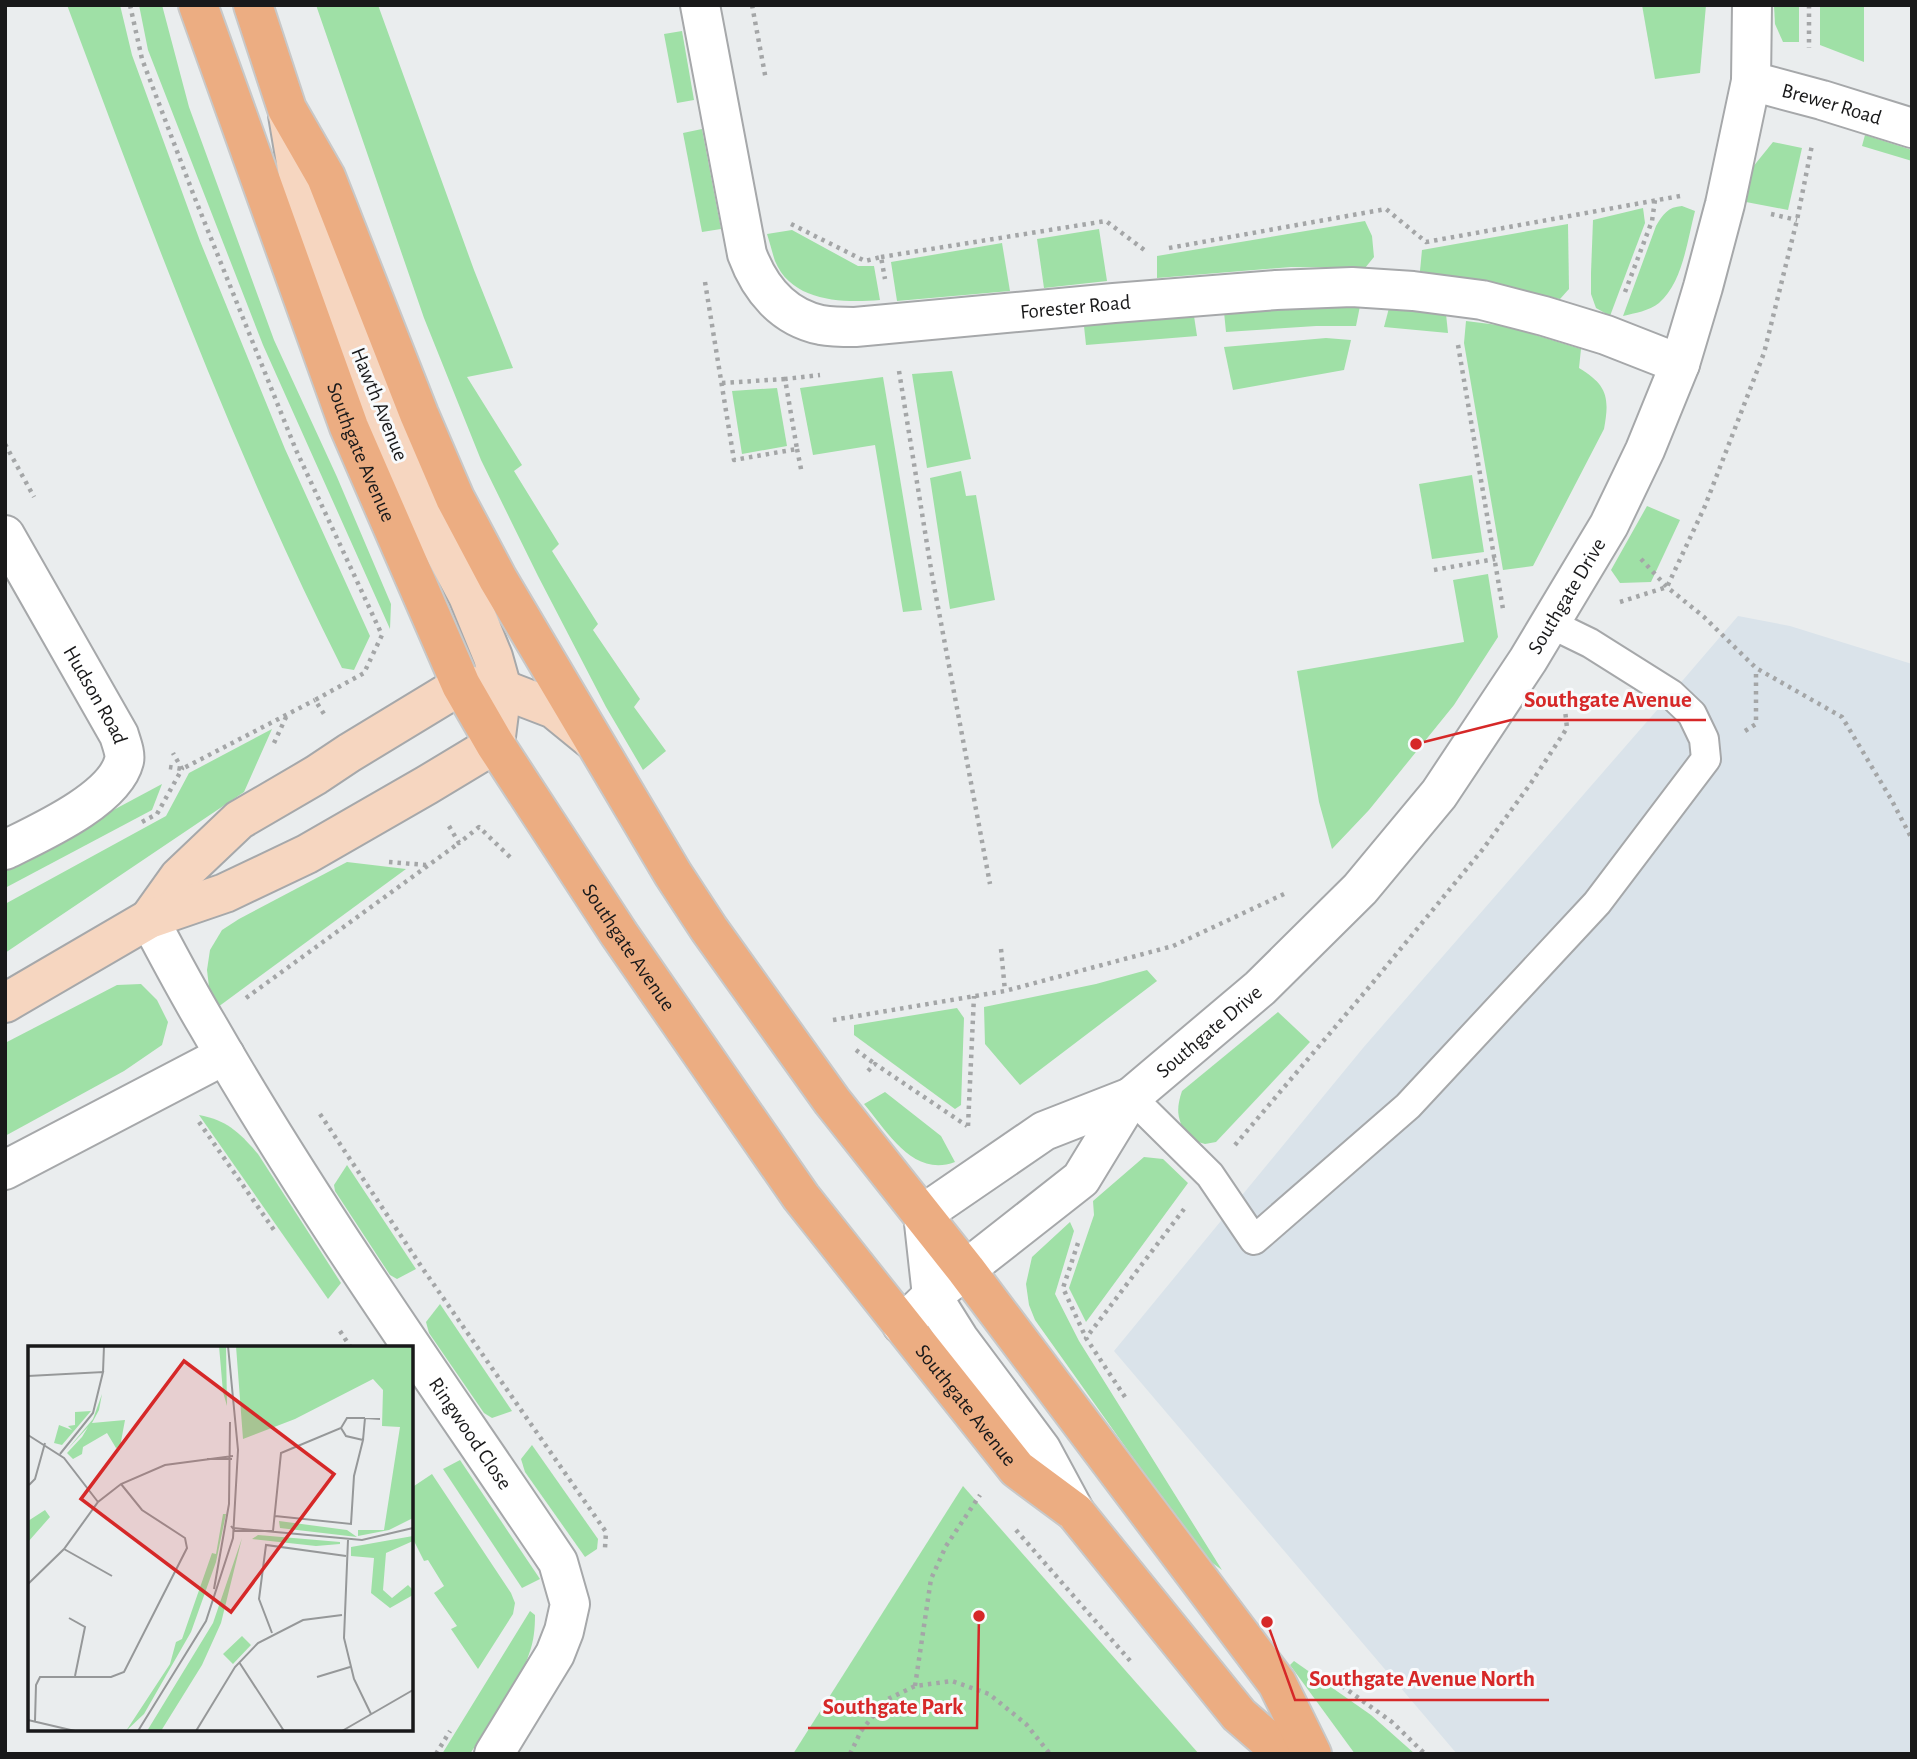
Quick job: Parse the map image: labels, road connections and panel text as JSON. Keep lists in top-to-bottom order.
{
  "streets": {
    "main road": ["Southgate Avenue"],
    "street": [
      "Brewer Road",
      "Forester Road",
      "Hawth Avenue",
      "Southgate Drive",
      "Hudson Road",
      "Ringwood Close"
    ]
  },
  "crossings": [
    ["Brewer Road", "Southgate Drive"],
    ["Forester Road", "Southgate Drive"],
    ["Hawth Avenue", "Southgate Avenue"],
    ["Southgate Avenue", "Southgate Drive"]
  ],
  "places": ["Southgate Avenue", "Southgate Park", "Southgate Avenue North"]
}
